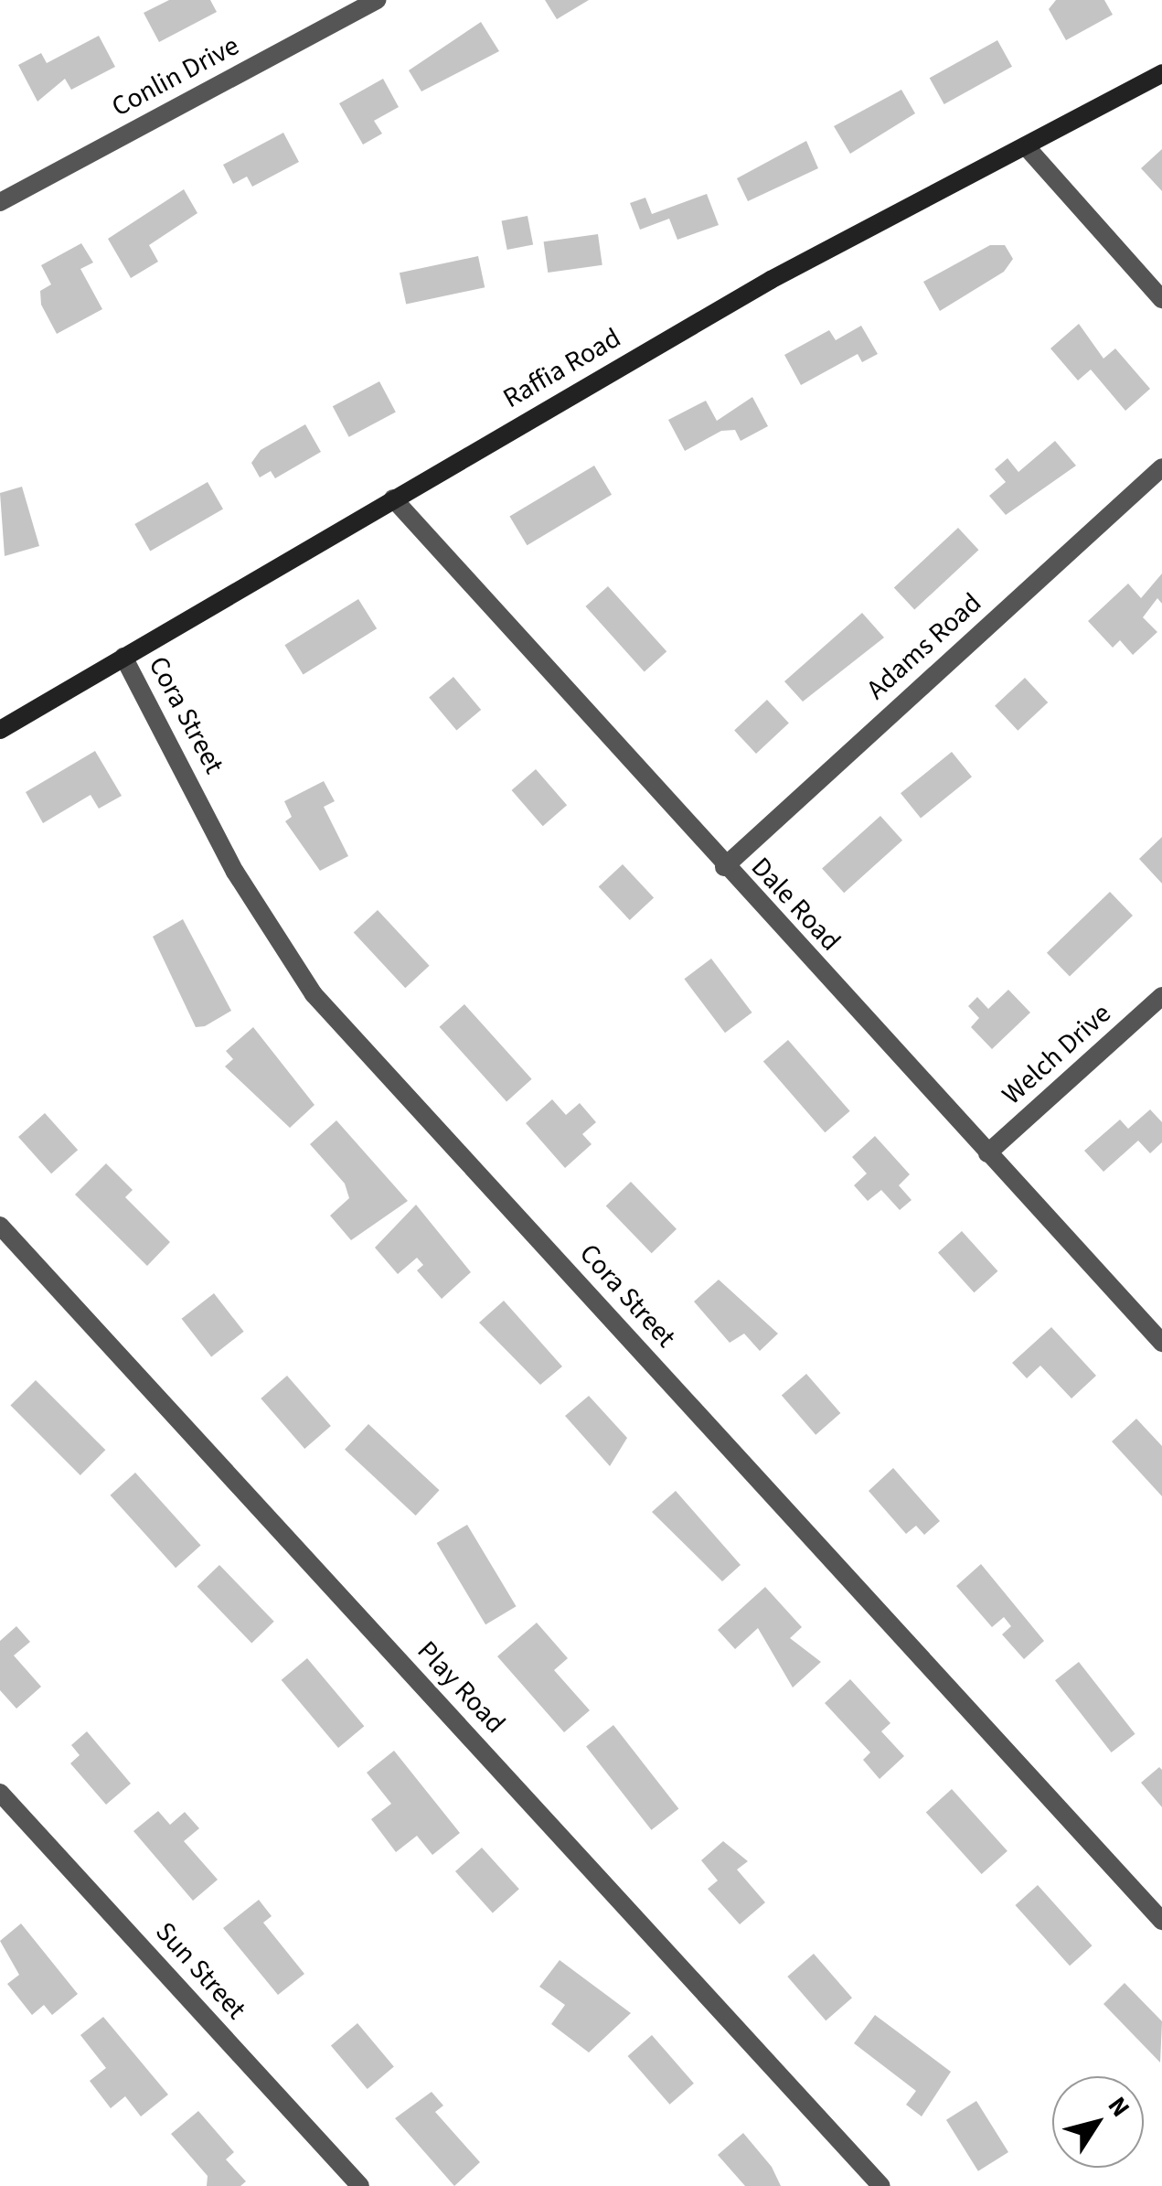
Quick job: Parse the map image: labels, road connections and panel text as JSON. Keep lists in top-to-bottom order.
{
  "streets": {
    "main road": ["Raffia Road"],
    "street": [
      "Conlin Drive",
      "Adams Road",
      "Cora Street",
      "Dale Road",
      "Welch Drive",
      "Play Road",
      "Sun Street"
    ]
  },
  "crossings": [
    ["Raffia Road", "Cora Street"],
    ["Raffia Road", "Dale Road"],
    ["Adams Road", "Dale Road"],
    ["Dale Road", "Welch Drive"]
  ],
  "north": "top right"
}
